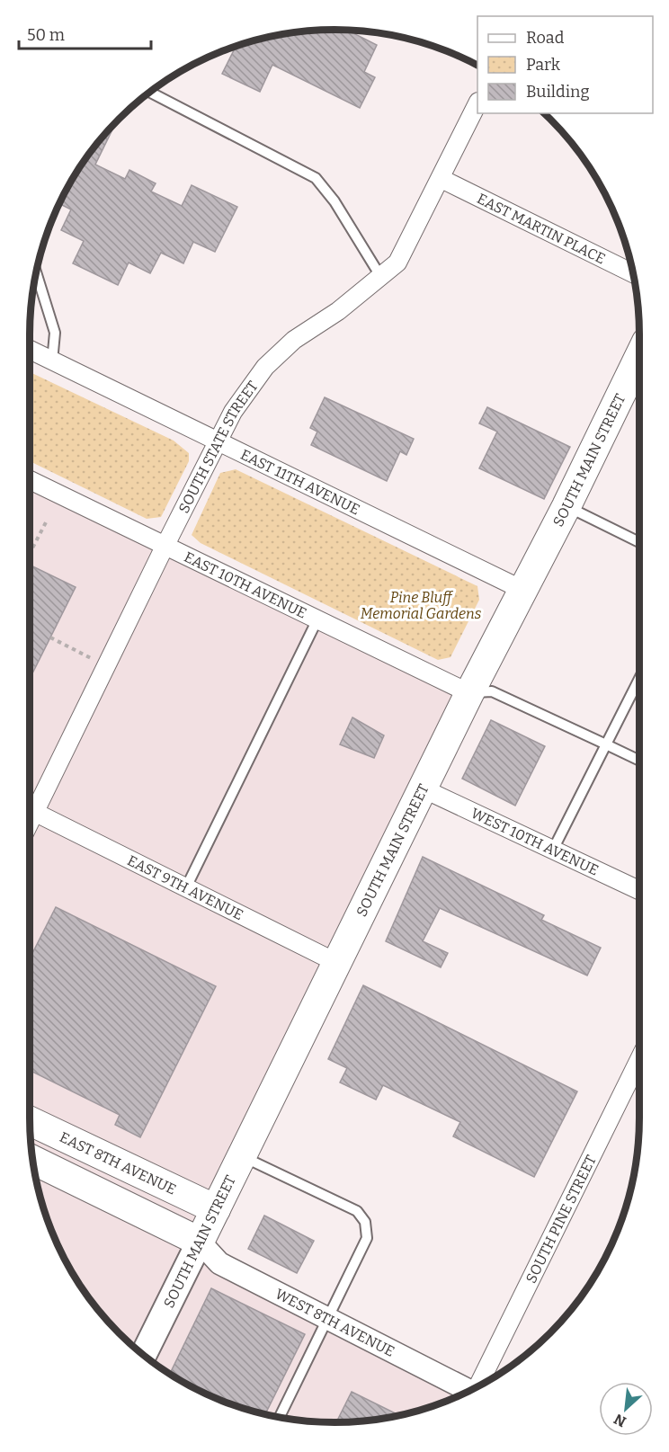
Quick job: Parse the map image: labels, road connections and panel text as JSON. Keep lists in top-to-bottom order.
{
  "streets": {
    "main road": ["SOUTH MAIN STREET", "EAST 8TH AVENUE"],
    "street": [
      "EAST MARTIN PLACE",
      "SOUTH STATE STREET",
      "EAST 11TH AVENUE",
      "EAST 10TH AVENUE",
      "WEST 10TH AVENUE",
      "EAST 9TH AVENUE",
      "SOUTH PINE STREET",
      "WEST 8TH AVENUE"
    ]
  },
  "crossings": [
    ["EAST MARTIN PLACE", "SOUTH STATE STREET"],
    ["SOUTH STATE STREET", "EAST 11TH AVENUE"],
    ["SOUTH STATE STREET", "EAST 10TH AVENUE"],
    ["SOUTH STATE STREET", "EAST 9TH AVENUE"],
    ["SOUTH MAIN STREET", "EAST 11TH AVENUE"],
    ["SOUTH MAIN STREET", "EAST 10TH AVENUE"],
    ["SOUTH MAIN STREET", "WEST 10TH AVENUE"],
    ["SOUTH MAIN STREET", "EAST 9TH AVENUE"],
    ["SOUTH MAIN STREET", "EAST 8TH AVENUE"],
    ["SOUTH MAIN STREET", "WEST 8TH AVENUE"]
  ],
  "parks": ["Pine Bluff Memorial Gardens"],
  "legend": ["Road", "Park", "Building"],
  "scale_bar": "50 m",
  "north": "bottom left"
}
